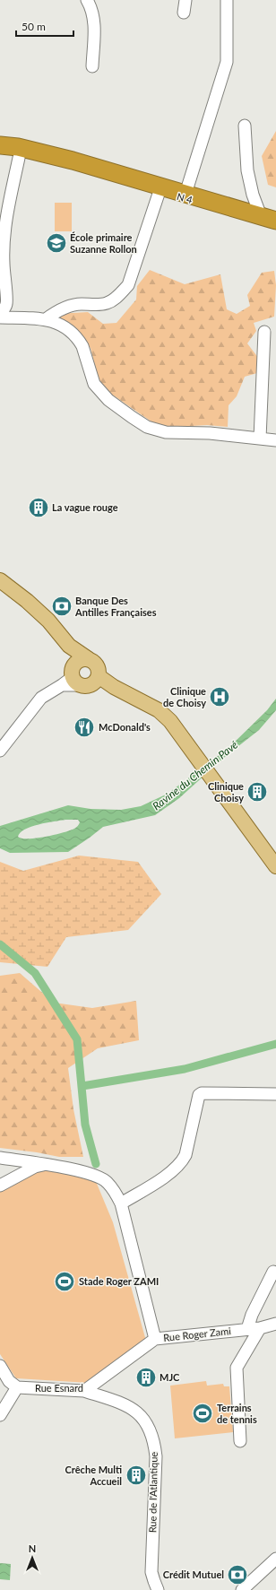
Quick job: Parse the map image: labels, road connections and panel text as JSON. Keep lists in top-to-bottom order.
{
  "streets": {
    "highway": ["N 4"],
    "street": ["Rue Roger Zami", "Rue Esnard", "Rue de l'Atlantique"]
  },
  "crossings": [
    ["Rue Roger Zami", "Rue Esnard"],
    ["Rue Esnard", "Rue de l'Atlantique"]
  ],
  "water": ["Ravine du Chemin Pavé"],
  "places": {
    "school or university": ["École primaire Suzanne Rollon"],
    "building": [
      "La vague rouge",
      "Clinique Choisy",
      "MJC",
      "Crêche Multi Accueil"
    ],
    "bank": ["Banque Des Antilles Françaises", "Crédit Mutuel"],
    "hospital": ["Clinique de Choisy"],
    "restaurant": ["McDonald's"],
    "sports": ["Stade Roger ZAMI", "Terrains de tennis"]
  },
  "scale_bar": "50 m",
  "north": "top"
}
